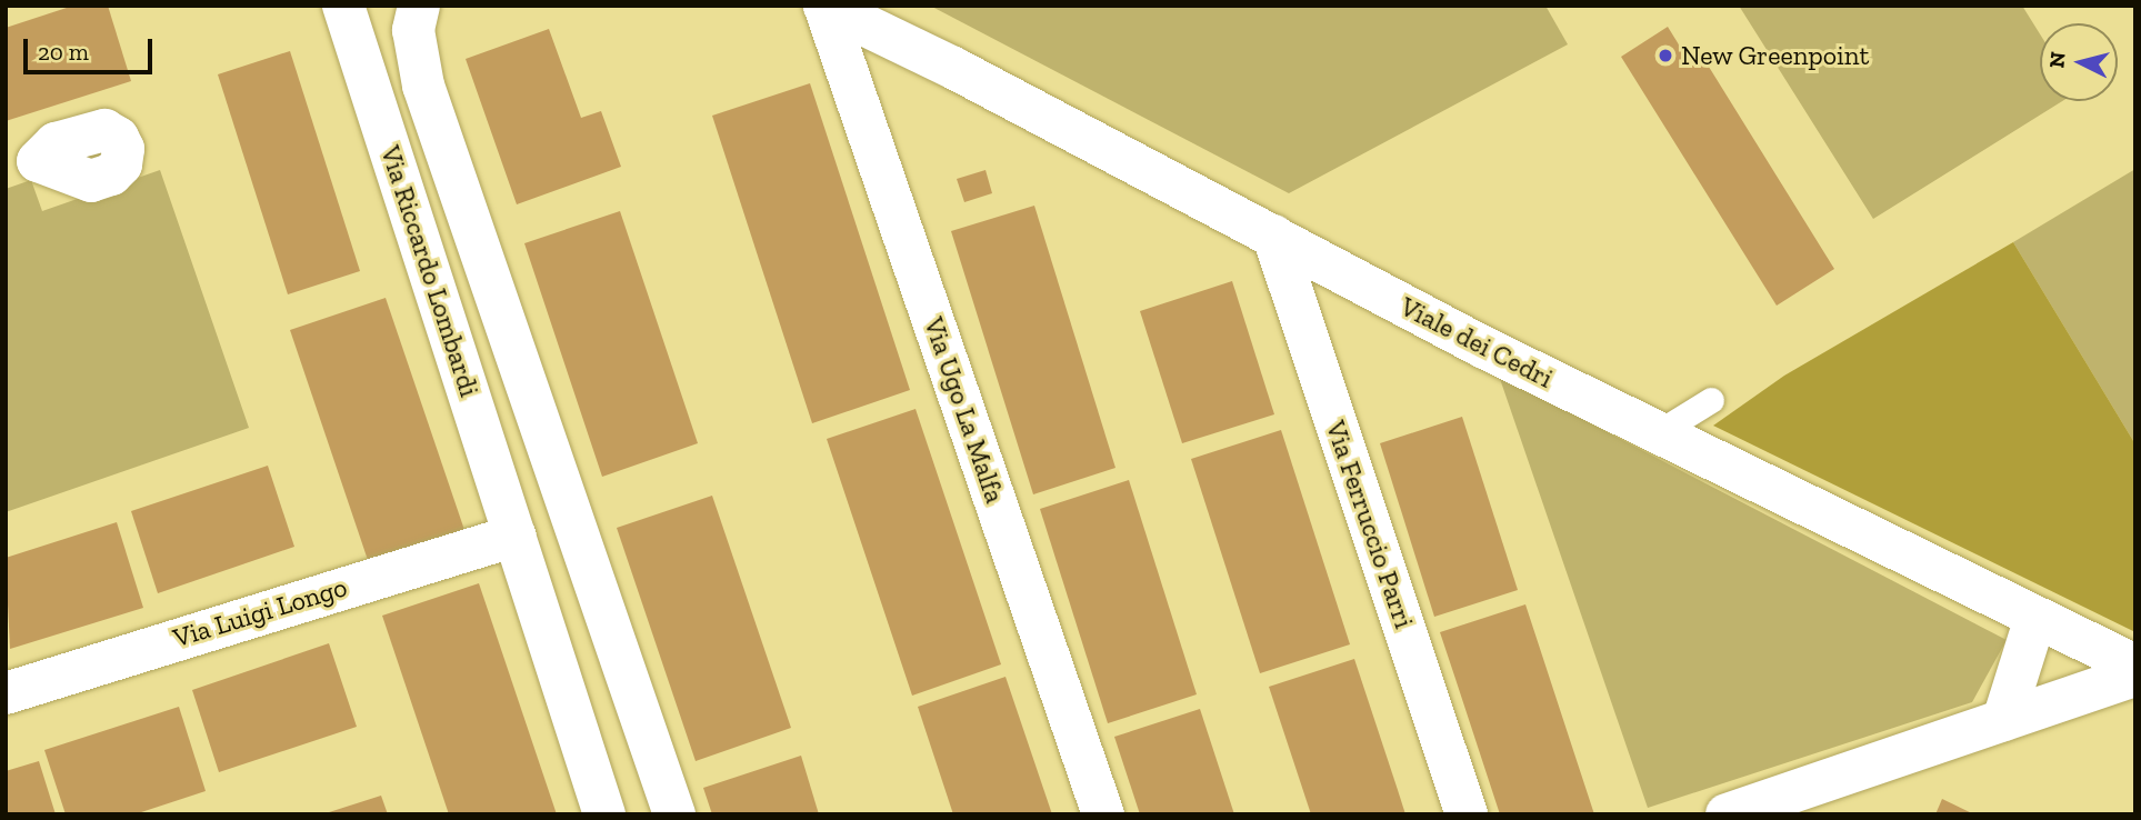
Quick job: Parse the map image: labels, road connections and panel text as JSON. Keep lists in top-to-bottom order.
{
  "streets": {
    "street": [
      "Via Riccardo Lombardi",
      "Viale dei Cedri",
      "Via Ugo La Malfa",
      "Via Ferruccio Parri",
      "Via Luigi Longo"
    ]
  },
  "crossings": [
    ["Via Riccardo Lombardi", "Via Luigi Longo"],
    ["Viale dei Cedri", "Via Ugo La Malfa"],
    ["Viale dei Cedri", "Via Ferruccio Parri"]
  ],
  "places": ["New Greenpoint"],
  "scale_bar": "20 m",
  "north": "left"
}
